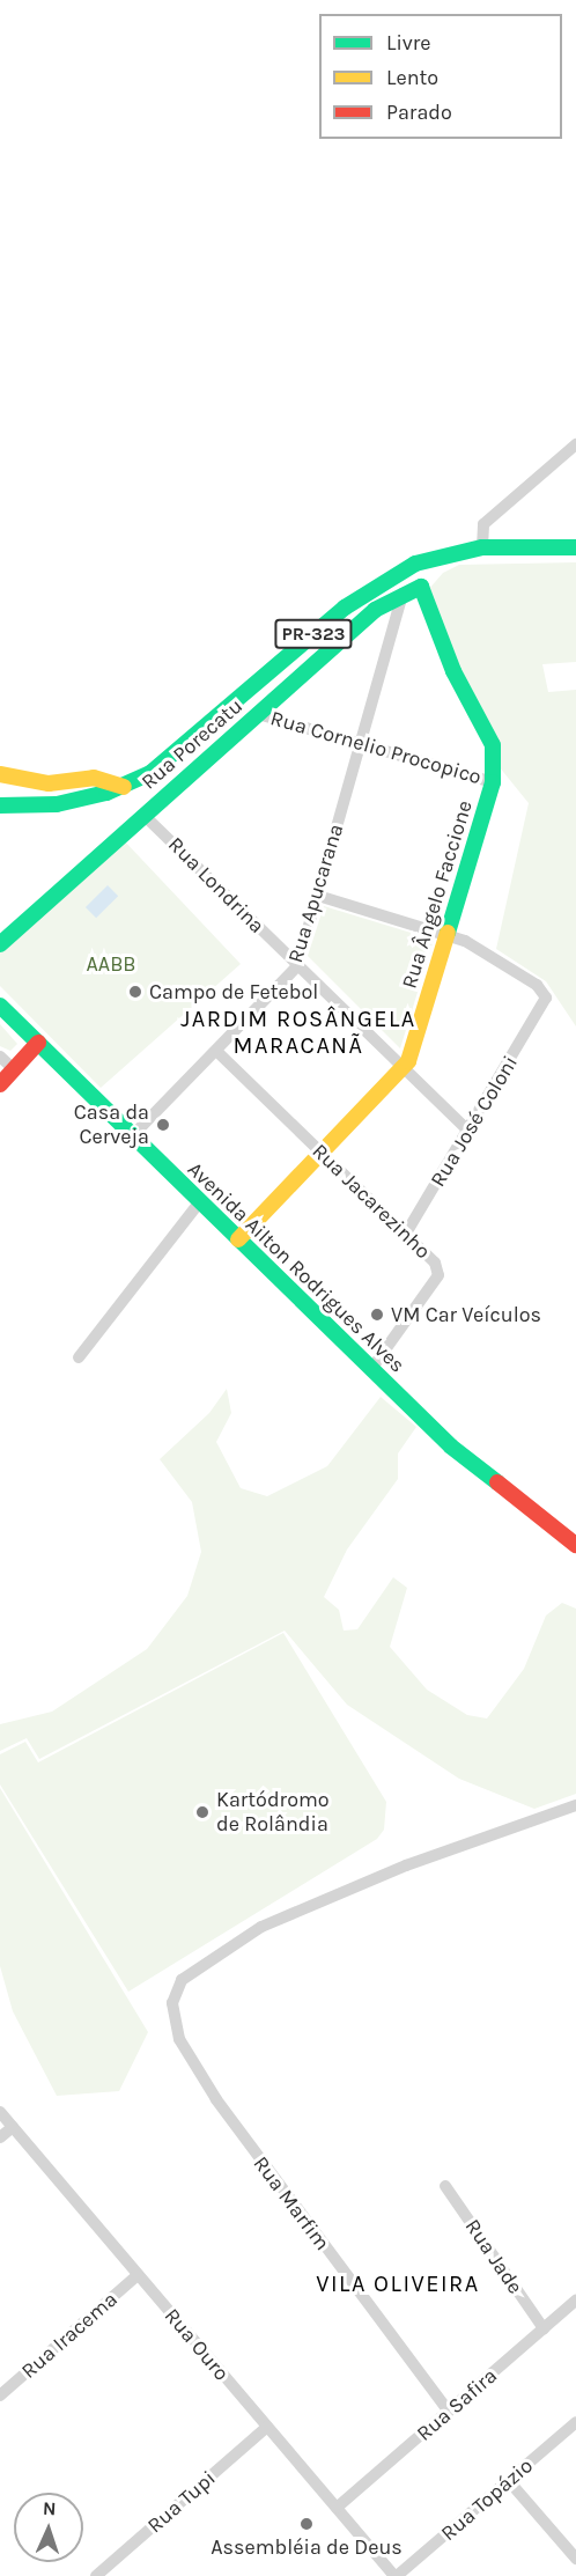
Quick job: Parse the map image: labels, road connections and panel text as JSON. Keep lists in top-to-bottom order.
{
  "streets": {
    "main road": [
      "PR-323",
      "Rua Porecatu",
      "Rua Ângelo Faccione",
      "Avenida Ailton Rodrigues Alves"
    ],
    "street": [
      "Rua Cornelio Procopico",
      "Rua Londrina",
      "Rua Apucarana",
      "Rua José Coloni",
      "Rua Jacarezinho",
      "Rua Marfim",
      "Rua Jade",
      "Rua Iracema",
      "Rua Ouro",
      "Rua Safira",
      "Rua Topázio",
      "Rua Tupi"
    ]
  },
  "crossings": [
    ["Rua Porecatu", "Rua Cornelio Procopico"],
    ["Rua Porecatu", "Rua Londrina"],
    ["Rua Porecatu", "Rua Apucarana"],
    ["Rua Porecatu", "Rua Ângelo Faccione"],
    ["Rua Cornelio Procopico", "Rua Apucarana"],
    ["Rua Cornelio Procopico", "Rua Ângelo Faccione"],
    ["Rua Londrina", "Rua Apucarana"],
    ["Rua Londrina", "Rua Ângelo Faccione"],
    ["Rua Londrina", "Rua José Coloni"],
    ["Rua Apucarana", "Rua Jacarezinho"],
    ["Rua Apucarana", "Avenida Ailton Rodrigues Alves"],
    ["Rua Ângelo Faccione", "Rua José Coloni"],
    ["Rua Ângelo Faccione", "Rua Jacarezinho"],
    ["Rua Ângelo Faccione", "Avenida Ailton Rodrigues Alves"],
    ["Rua José Coloni", "Rua Jacarezinho"],
    ["Rua Jacarezinho", "Avenida Ailton Rodrigues Alves"],
    ["Rua Marfim", "Rua Safira"],
    ["Rua Jade", "Rua Safira"],
    ["Rua Iracema", "Rua Ouro"],
    ["Rua Ouro", "Rua Safira"],
    ["Rua Ouro", "Rua Topázio"],
    ["Rua Ouro", "Rua Tupi"]
  ],
  "districts": ["JARDIM ROSÂNGELA MARACANÃ", "VILA OLIVEIRA"],
  "parks": ["AABB"],
  "places": [
    "Campo de Fetebol",
    "Casa da Cerveja",
    "VM Car Veículos",
    "Kartódromo de Rolândia",
    "Assembléia de Deus"
  ],
  "legend": ["Livre", "Lento", "Parado"],
  "north": "top"
}
